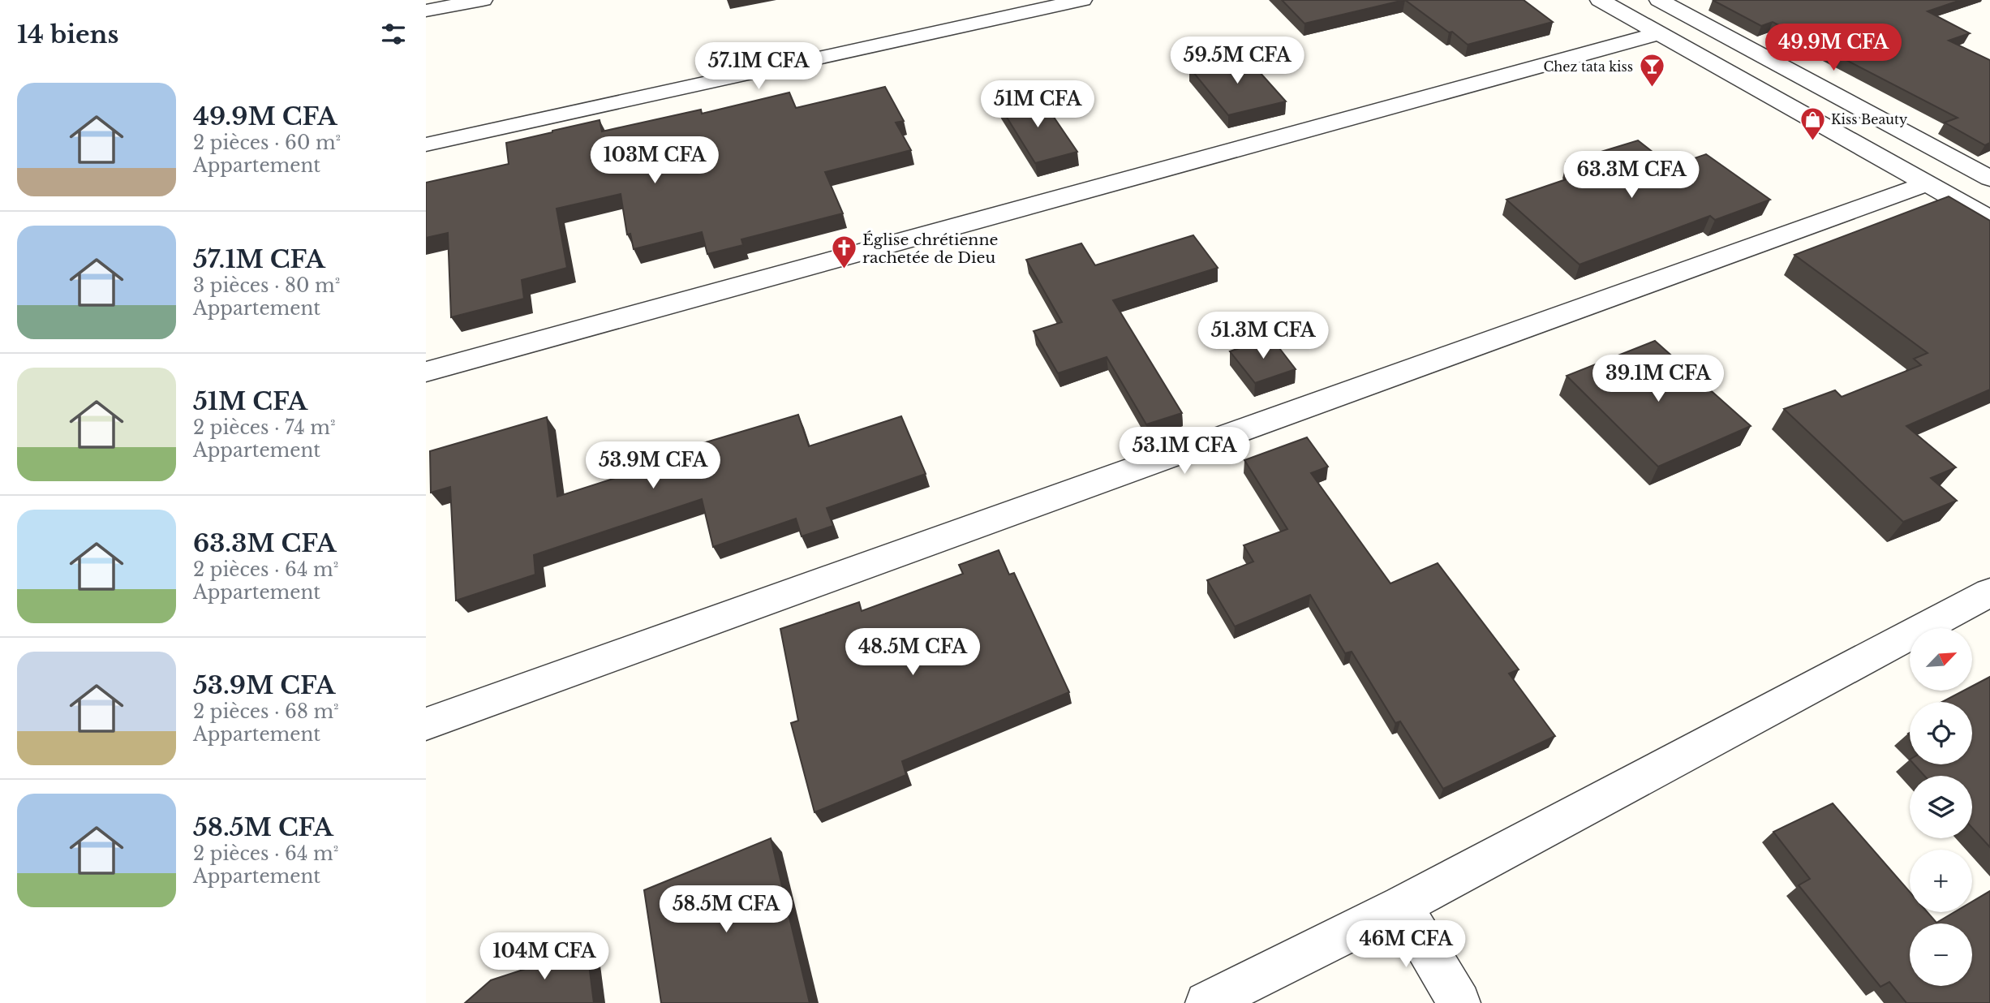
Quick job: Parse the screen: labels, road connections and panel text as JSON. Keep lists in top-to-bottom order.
{
  "places": {
    "bar": ["Chez tata kiss"],
    "shop": ["Kiss Beauty"],
    "church": ["Église chrétienne rachetée de Dieu"]
  },
  "north": "top right",
  "page": {
    "heading": "14 biens",
    "price": [
      "49.9M CFA",
      "59.5M CFA",
      "57.1M CFA",
      "51M CFA",
      "103M CFA",
      "63.3M CFA",
      "51.3M CFA",
      "39.1M CFA",
      "53.1M CFA",
      "53.9M CFA",
      "48.5M CFA",
      "58.5M CFA",
      "46M CFA",
      "104M CFA"
    ],
    "list": [
      {
        "name": "49.9M CFA",
        "note": "2 pièces · 60 m² · Appartement"
      },
      {
        "name": "57.1M CFA",
        "note": "3 pièces · 80 m² · Appartement"
      },
      {
        "name": "51M CFA",
        "note": "2 pièces · 74 m² · Appartement"
      },
      {
        "name": "63.3M CFA",
        "note": "2 pièces · 64 m² · Appartement"
      },
      {
        "name": "53.9M CFA",
        "note": "2 pièces · 68 m² · Appartement"
      },
      {
        "name": "58.5M CFA",
        "note": "2 pièces · 64 m² · Appartement"
      }
    ],
    "map_buttons": ["+", "−"]
  }
}
